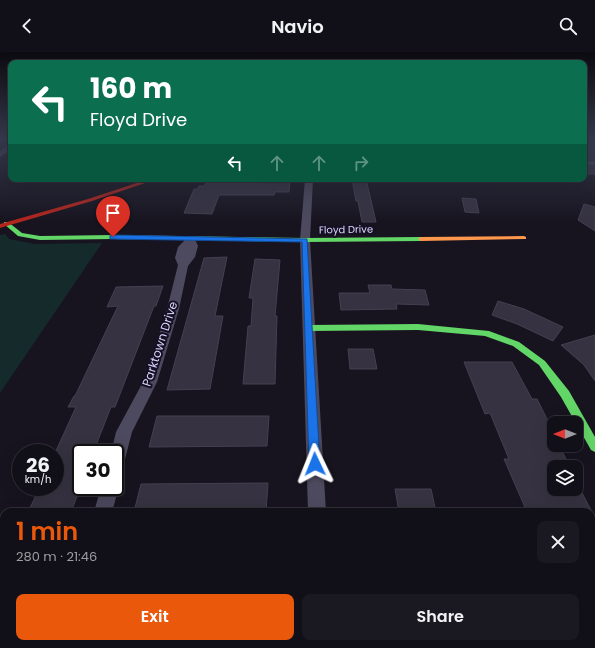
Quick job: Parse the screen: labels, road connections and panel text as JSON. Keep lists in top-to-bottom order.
{
  "streets": {
    "street": ["Floyd Drive", "Parktown Drive"]
  },
  "crossings": [
    ["Floyd Drive", "Parktown Drive"]
  ],
  "north": "left",
  "page": {
    "header": "Navio",
    "turn": ["160 m", "Floyd Drive"],
    "speed": "26 km/h",
    "limit": "30",
    "heading": ["1 min", "280 m · 21:46"],
    "buttons": ["Exit", "Share"]
  }
}
